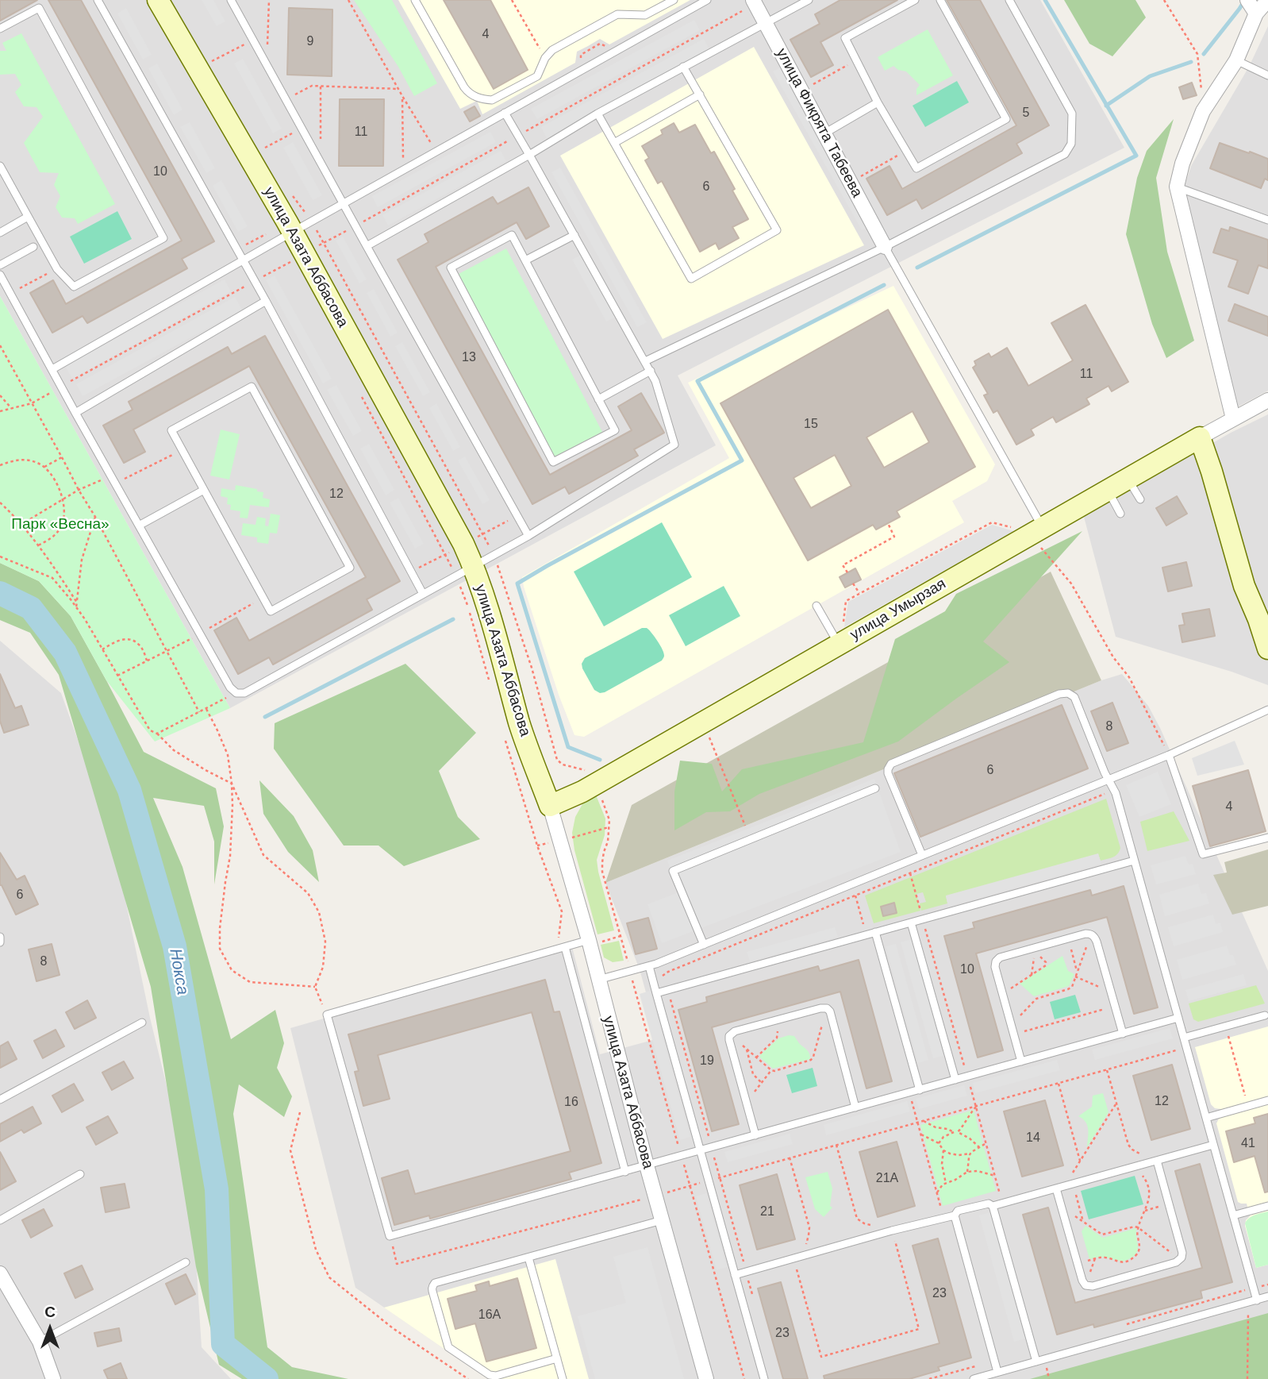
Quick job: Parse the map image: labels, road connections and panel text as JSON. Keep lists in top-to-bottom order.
{
  "streets": {
    "street": ["улица Фикрята Табеева", "улица Азата Аббасова", "улица Умырзая"]
  },
  "crossings": [
    ["улица Азата Аббасова", "улица Умырзая"]
  ],
  "water": ["Нокса"],
  "parks": ["Парк «Весна»"],
  "house_numbers": [
    "4",
    "9",
    "5",
    "11",
    "10",
    "6",
    "13",
    "11",
    "15",
    "12",
    "8",
    "6",
    "4",
    "6",
    "8",
    "10",
    "19",
    "12",
    "16",
    "14",
    "41",
    "21А",
    "21",
    "23",
    "16А",
    "23"
  ],
  "north": "top"
}
